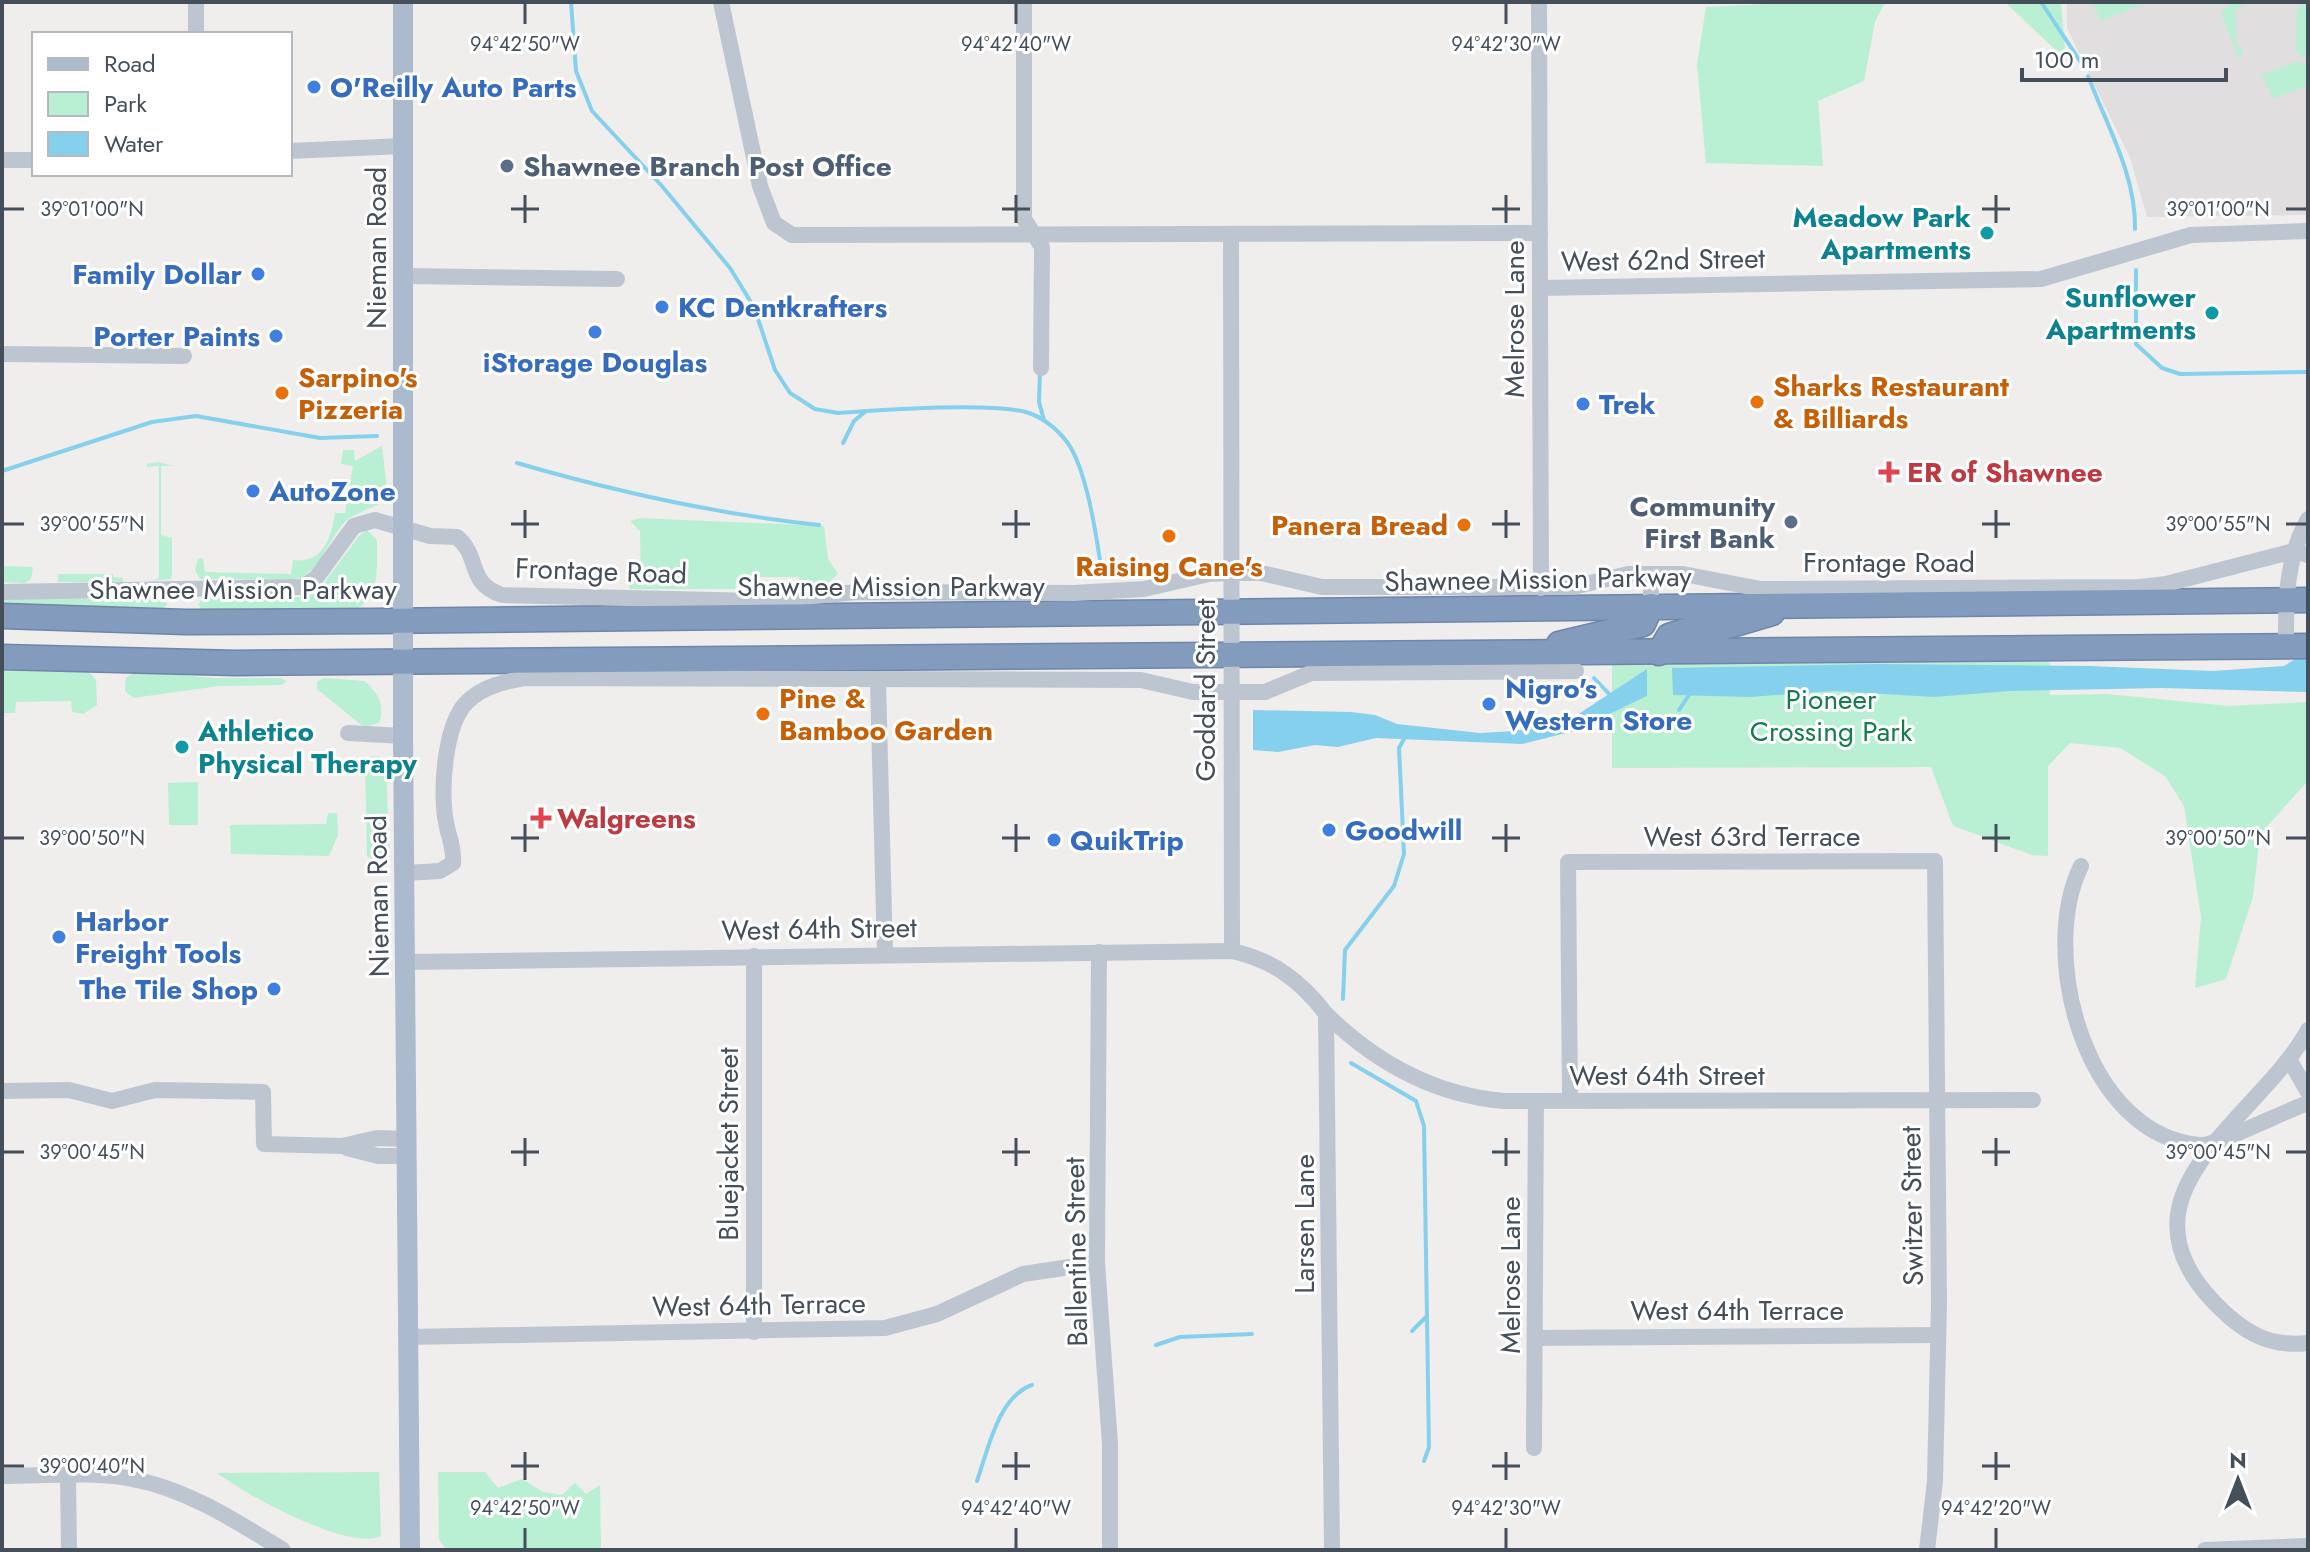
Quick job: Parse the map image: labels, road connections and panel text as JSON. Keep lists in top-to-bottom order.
{
  "streets": {
    "highway": ["Shawnee Mission Parkway"],
    "main road": ["Nieman Road"],
    "street": [
      "West 62nd Street",
      "Melrose Lane",
      "Frontage Road",
      "Goddard Street",
      "West 63rd Terrace",
      "West 64th Street",
      "Bluejacket Street",
      "Switzer Street",
      "Larsen Lane",
      "Ballentine Street",
      "West 64th Terrace"
    ]
  },
  "crossings": [
    ["Nieman Road", "Frontage Road"],
    ["Nieman Road", "Shawnee Mission Parkway"],
    ["Nieman Road", "West 64th Street"],
    ["Nieman Road", "West 64th Terrace"],
    ["West 62nd Street", "Melrose Lane"],
    ["West 62nd Street", "Goddard Street"],
    ["Melrose Lane", "Frontage Road"],
    ["Melrose Lane", "West 64th Street"],
    ["Melrose Lane", "West 64th Terrace"],
    ["Frontage Road", "Goddard Street"],
    ["Shawnee Mission Parkway", "Goddard Street"],
    ["Goddard Street", "West 64th Street"],
    ["West 63rd Terrace", "West 64th Street"],
    ["West 63rd Terrace", "Switzer Street"],
    ["West 64th Street", "Bluejacket Street"],
    ["West 64th Street", "Switzer Street"],
    ["West 64th Street", "Larsen Lane"],
    ["West 64th Street", "Ballentine Street"],
    ["Bluejacket Street", "West 64th Terrace"],
    ["Switzer Street", "West 64th Terrace"],
    ["Ballentine Street", "West 64th Terrace"]
  ],
  "parks": ["Pioneer Crossing Park"],
  "places": {
    "other": [
      "O'Reilly Auto Parts",
      "Shawnee Branch Post Office",
      "Meadow Park Apartments",
      "Family Dollar",
      "KC Dentkrafters",
      "Sunflower Apartments",
      "iStorage Douglas",
      "Porter Paints",
      "Sarpino's Pizzeria",
      "Sharks Restaurant & Billiards",
      "Trek",
      "AutoZone",
      "Community First Bank",
      "Panera Bread",
      "Raising Cane's",
      "Nigro's Western Store",
      "Pine & Bamboo Garden",
      "Athletico Physical Therapy",
      "Goodwill",
      "QuikTrip",
      "Harbor Freight Tools",
      "The Tile Shop"
    ],
    "health": ["ER of Shawnee", "Walgreens"]
  },
  "legend": ["Road", "Park", "Water"],
  "scale_bar": "100 m",
  "north": "top",
  "coordinates": [
    "94°42'50\"W",
    "94°42'40\"W",
    "94°42'30\"W",
    "39°01'00\"N",
    "39°00'55\"N",
    "39°00'50\"N",
    "39°00'45\"N",
    "39°00'40\"N",
    "94°42'20\"W"
  ]
}
